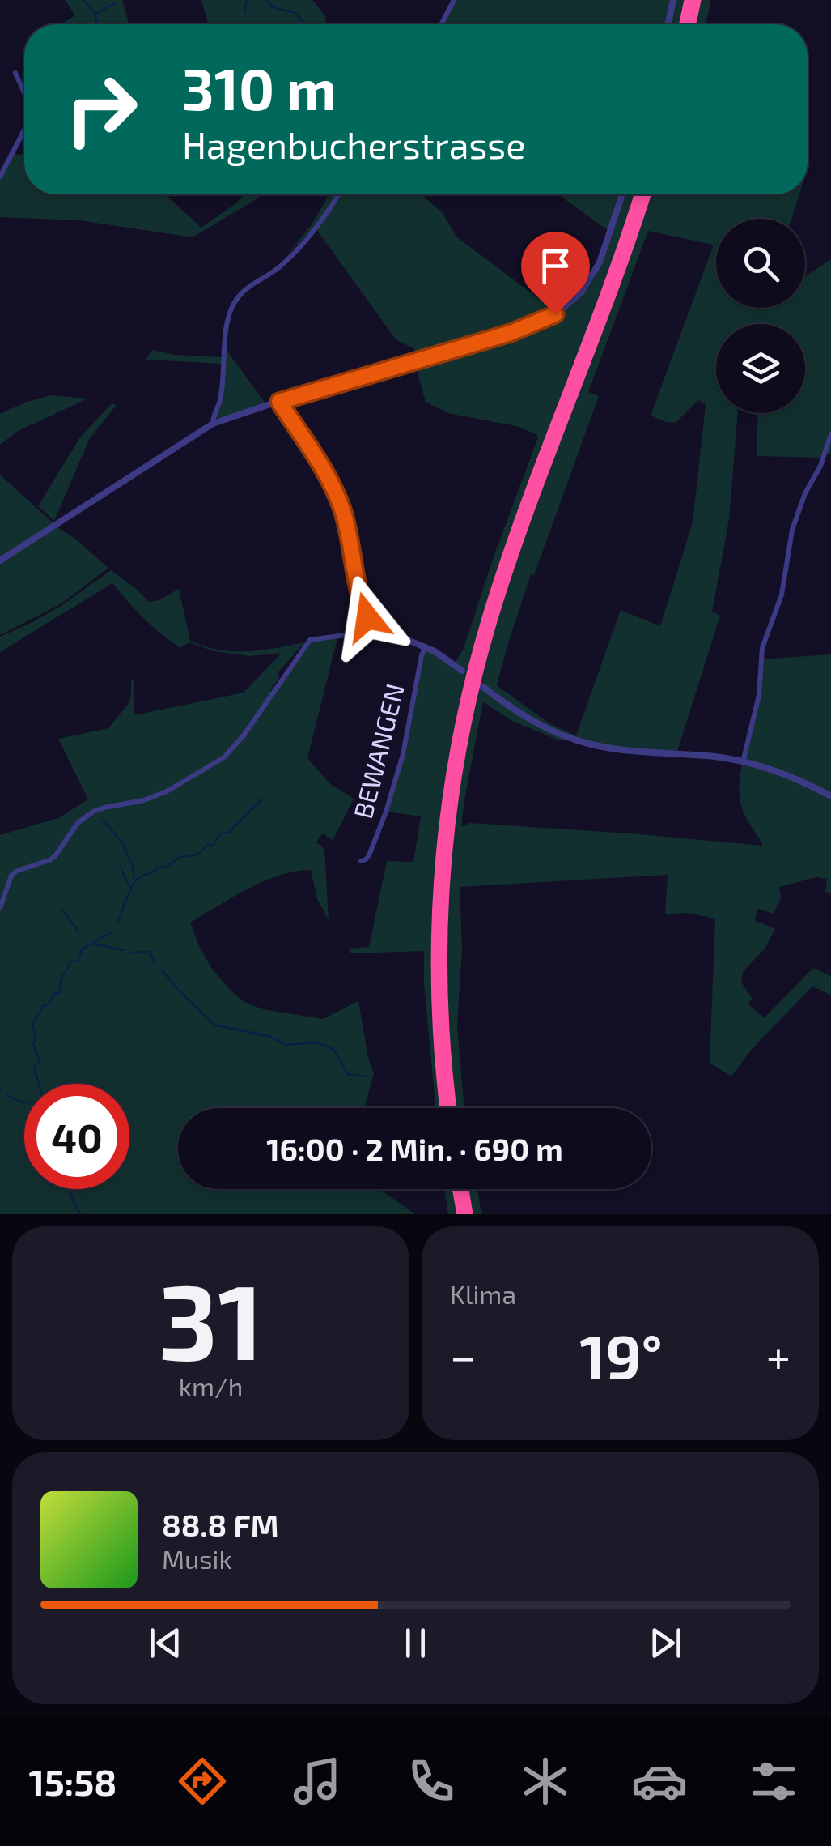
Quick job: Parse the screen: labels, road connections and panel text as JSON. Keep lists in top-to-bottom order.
{
  "streets": {
    "street": ["BEWANGEN"]
  },
  "page": {
    "turn": ["310 m", "Hagenbucherstrasse"],
    "limit": "40",
    "trip": "16:00 · 2 Min. · 690 m",
    "tile": [
      ["31", "km/h"],
      "Klima"
    ],
    "heat": ["−", "19°", "+"],
    "song": ["88.8 FM", "Musik"],
    "tabs": "15:58"
  }
}
